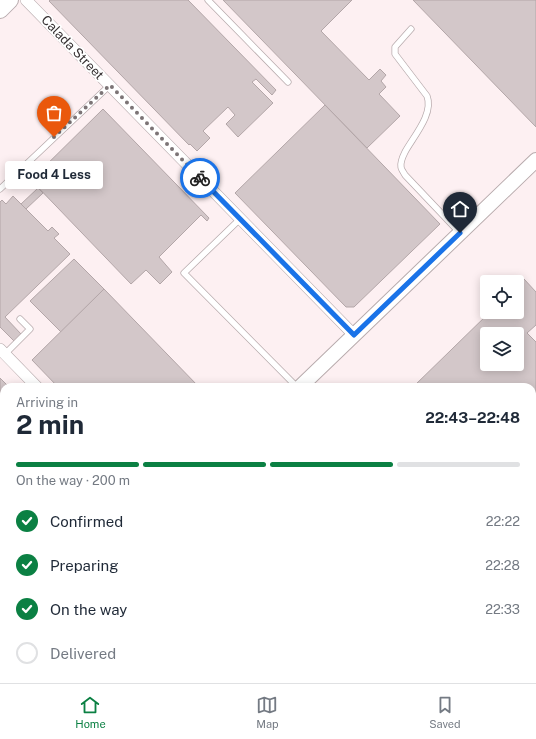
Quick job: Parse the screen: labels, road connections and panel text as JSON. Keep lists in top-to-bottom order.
{
  "streets": {
    "street": ["Calada Street"]
  },
  "places": ["Food 4 Less"],
  "page": {
    "bubble": "Food 4 Less",
    "heading": ["2 min", "Arriving in", "22:43–22:48"],
    "bar": "On the way · 200 m",
    "list": [
      ["Confirmed", "22:22"],
      ["Preparing", "22:28"],
      ["On the way", "22:33"],
      "Delivered"
    ],
    "tabs": ["Home", "Map", "Saved"]
  }
}
